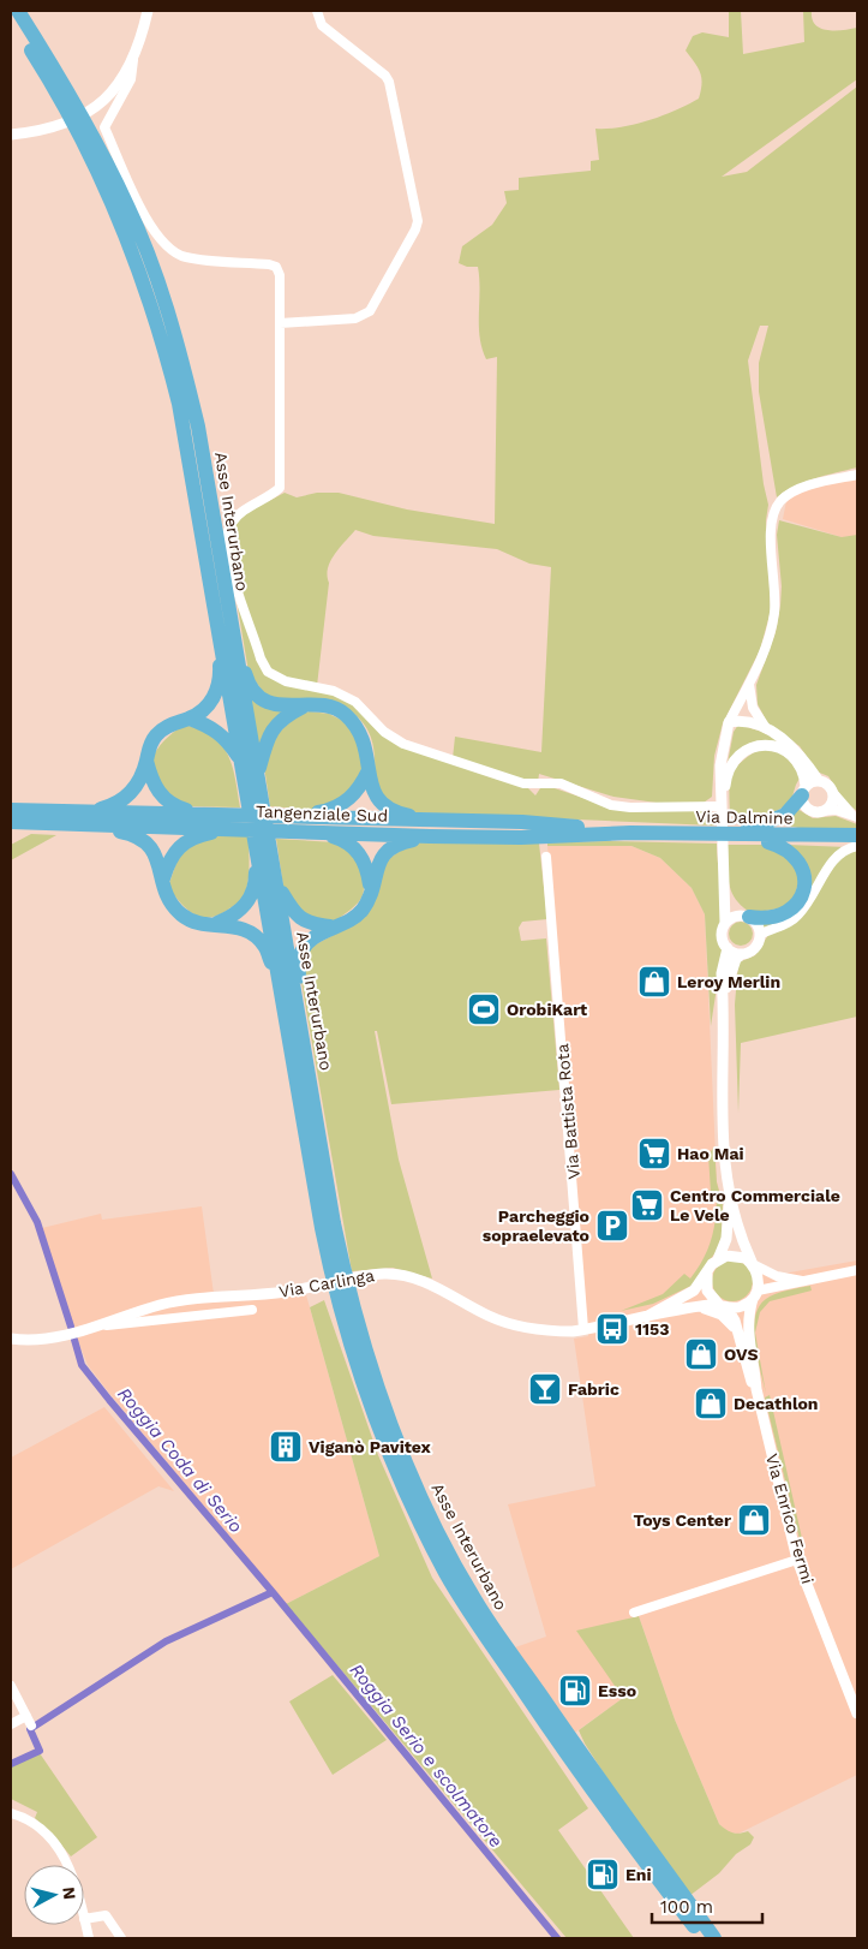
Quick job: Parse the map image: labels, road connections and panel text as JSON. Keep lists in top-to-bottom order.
{
  "streets": {
    "highway": ["Asse Interurbano", "Tangenziale Sud", "Via Dalmine"],
    "street": ["Via Battista Rota", "Via Carlinga", "Via Enrico Fermi"]
  },
  "crossings": [
    ["Tangenziale Sud", "Via Dalmine"],
    ["Via Battista Rota", "Via Carlinga"],
    ["Via Carlinga", "Via Enrico Fermi"]
  ],
  "water": ["Roggia Coda di Serio", "Roggia Serio e scolmatore"],
  "places": {
    "shop": [
      "Leroy Merlin",
      "OVS",
      "Decathlon",
      "Toys Center"
    ],
    "sports": ["OrobiKart"],
    "supermarket": ["Hao Mai", "Centro Commerciale Le Vele"],
    "parking": ["Parcheggio sopraelevato"],
    "bus stop": ["1153"],
    "bar": ["Fabric"],
    "building": ["Viganò Pavitex"],
    "fuel station": ["Esso", "Eni"]
  },
  "scale_bar": "100 m",
  "north": "right"
}
